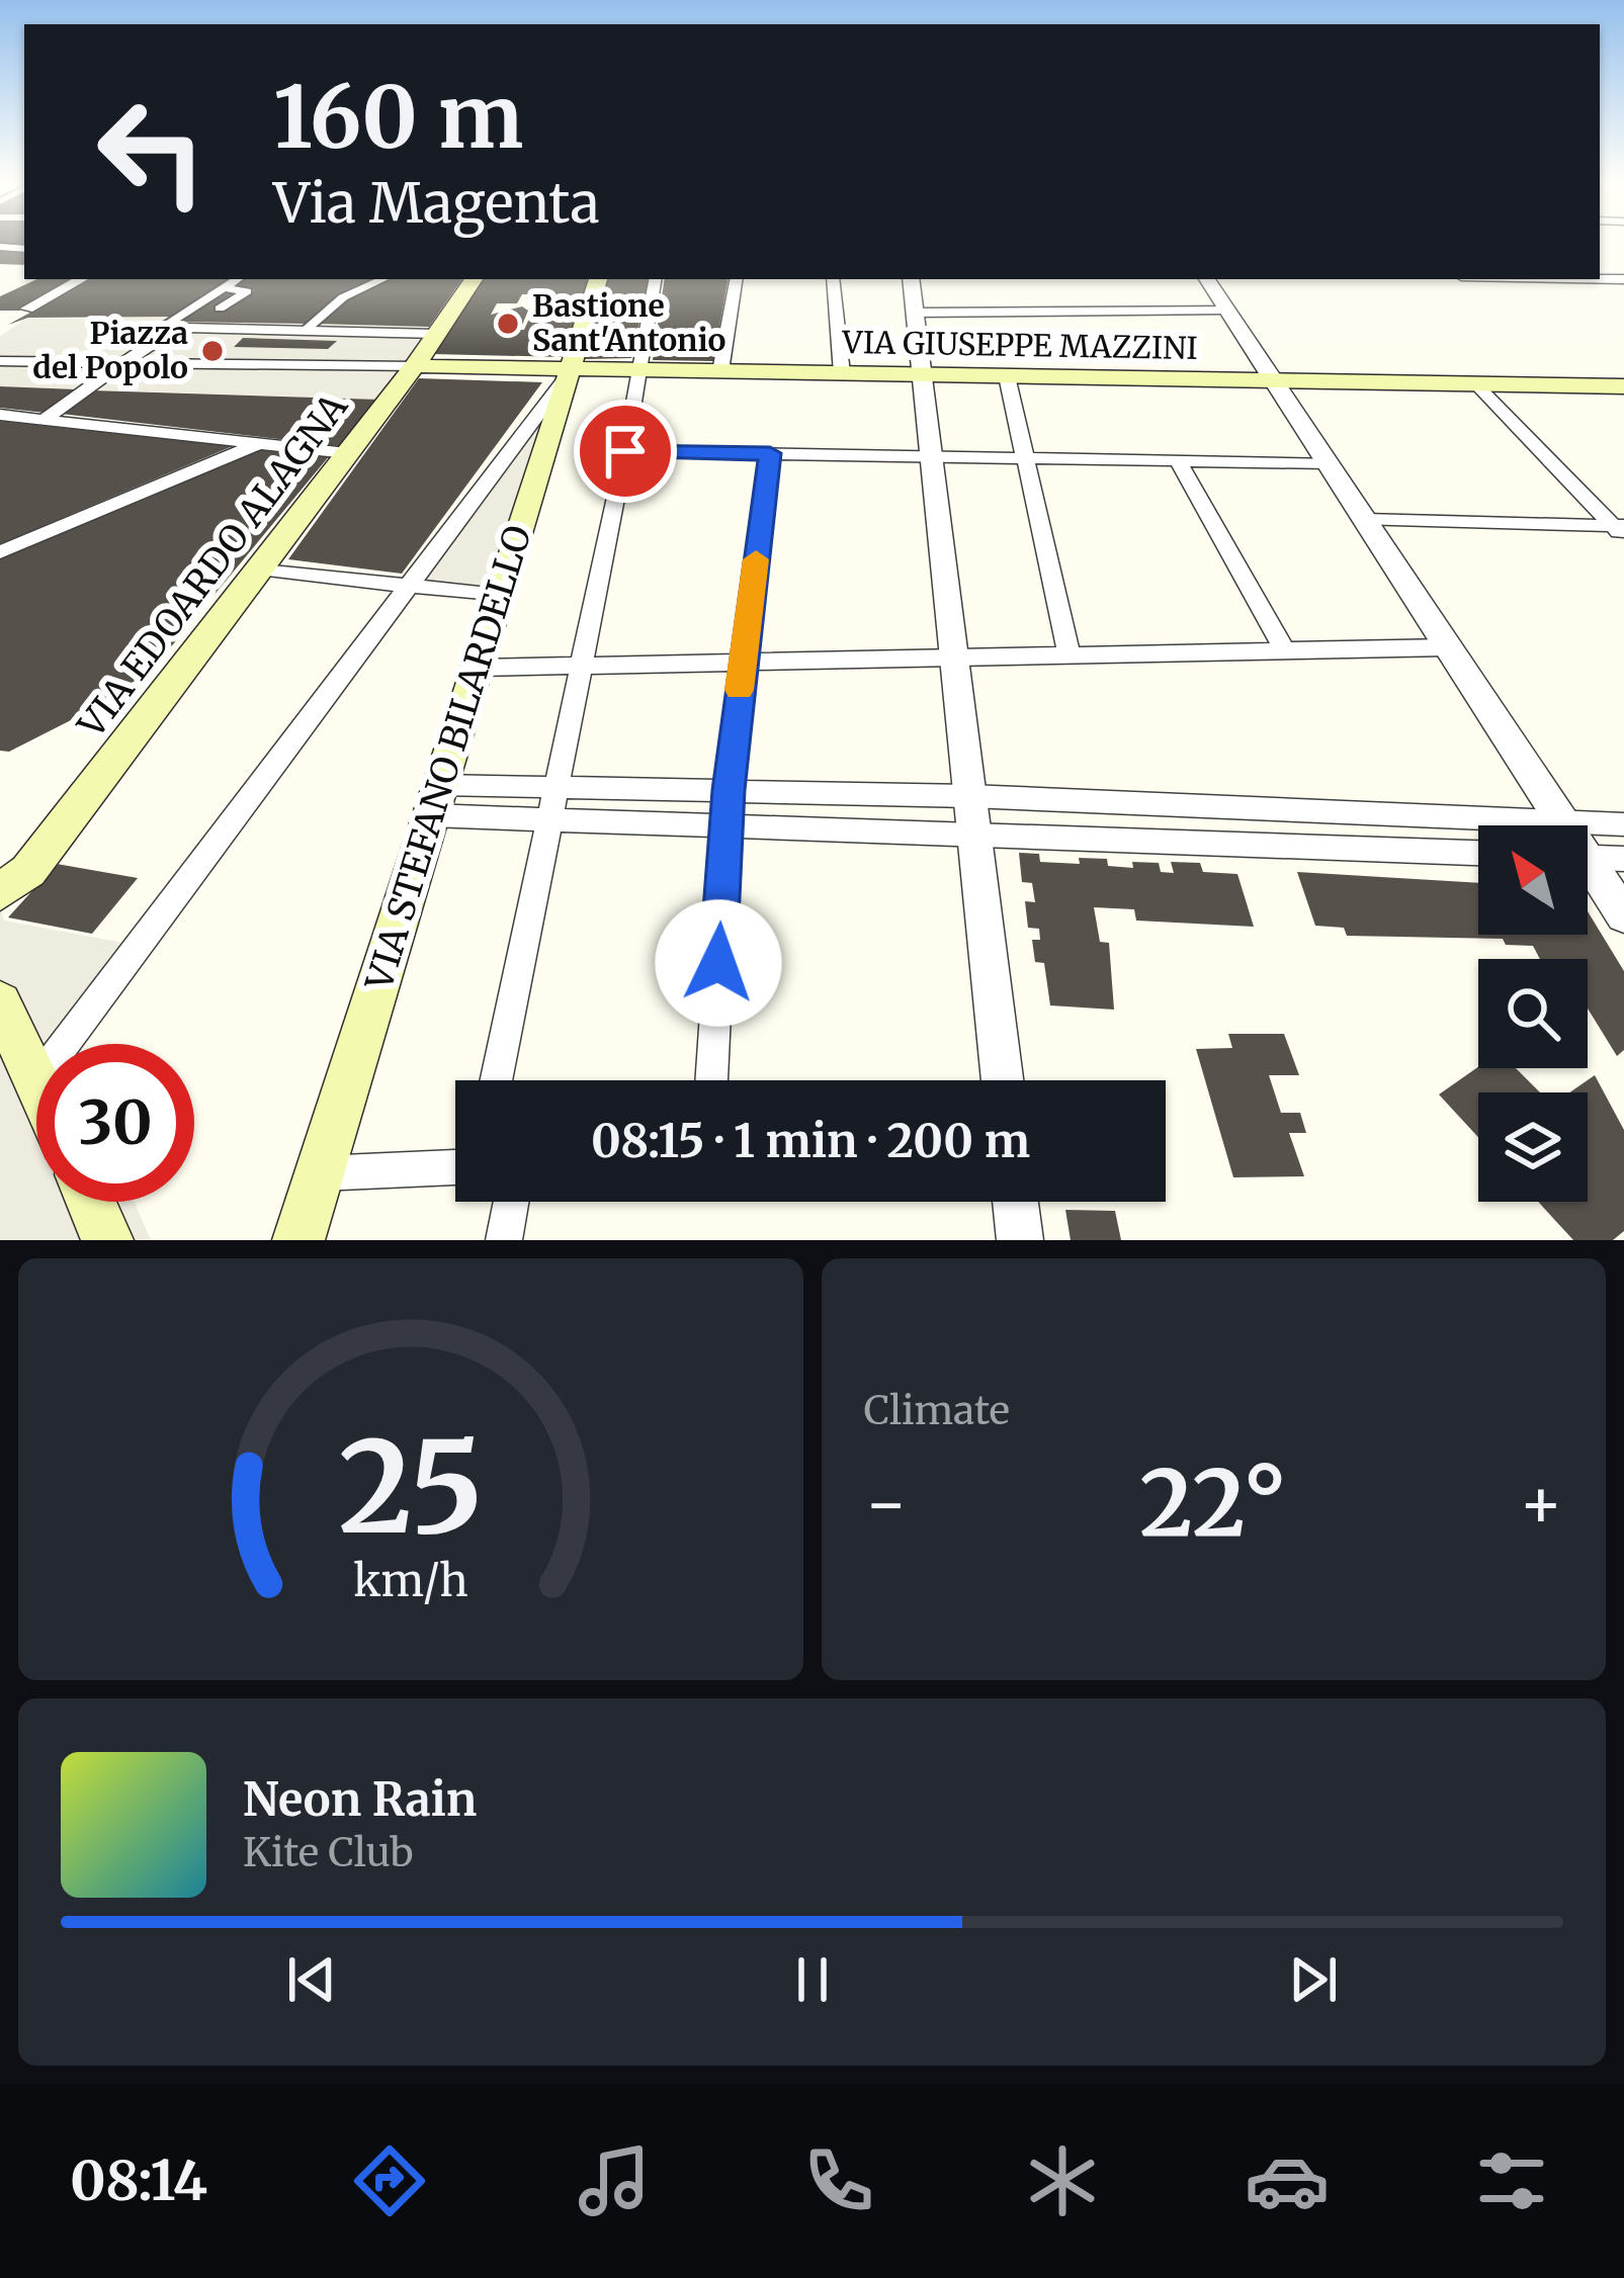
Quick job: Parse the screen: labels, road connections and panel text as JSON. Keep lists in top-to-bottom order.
{
  "streets": {
    "main road": ["VIA GIUSEPPE MAZZINI", "VIA EDOARDO ALAGNA", "VIA STEFANO BILARDELLO"]
  },
  "crossings": [
    ["VIA GIUSEPPE MAZZINI", "VIA EDOARDO ALAGNA"],
    ["VIA GIUSEPPE MAZZINI", "VIA STEFANO BILARDELLO"]
  ],
  "places": ["Bastione Sant'Antonio", "Piazza del Popolo"],
  "north": "top left",
  "page": {
    "turn": ["160 m", "Via Magenta"],
    "limit": "30",
    "trip": "08:15 · 1 min · 200 m",
    "tile": "Climate",
    "heat": ["−", "22°", "+"],
    "song": ["Neon Rain", "Kite Club"],
    "tabs": "08:14",
    "gauge": ["25", "km/h"]
  }
}
